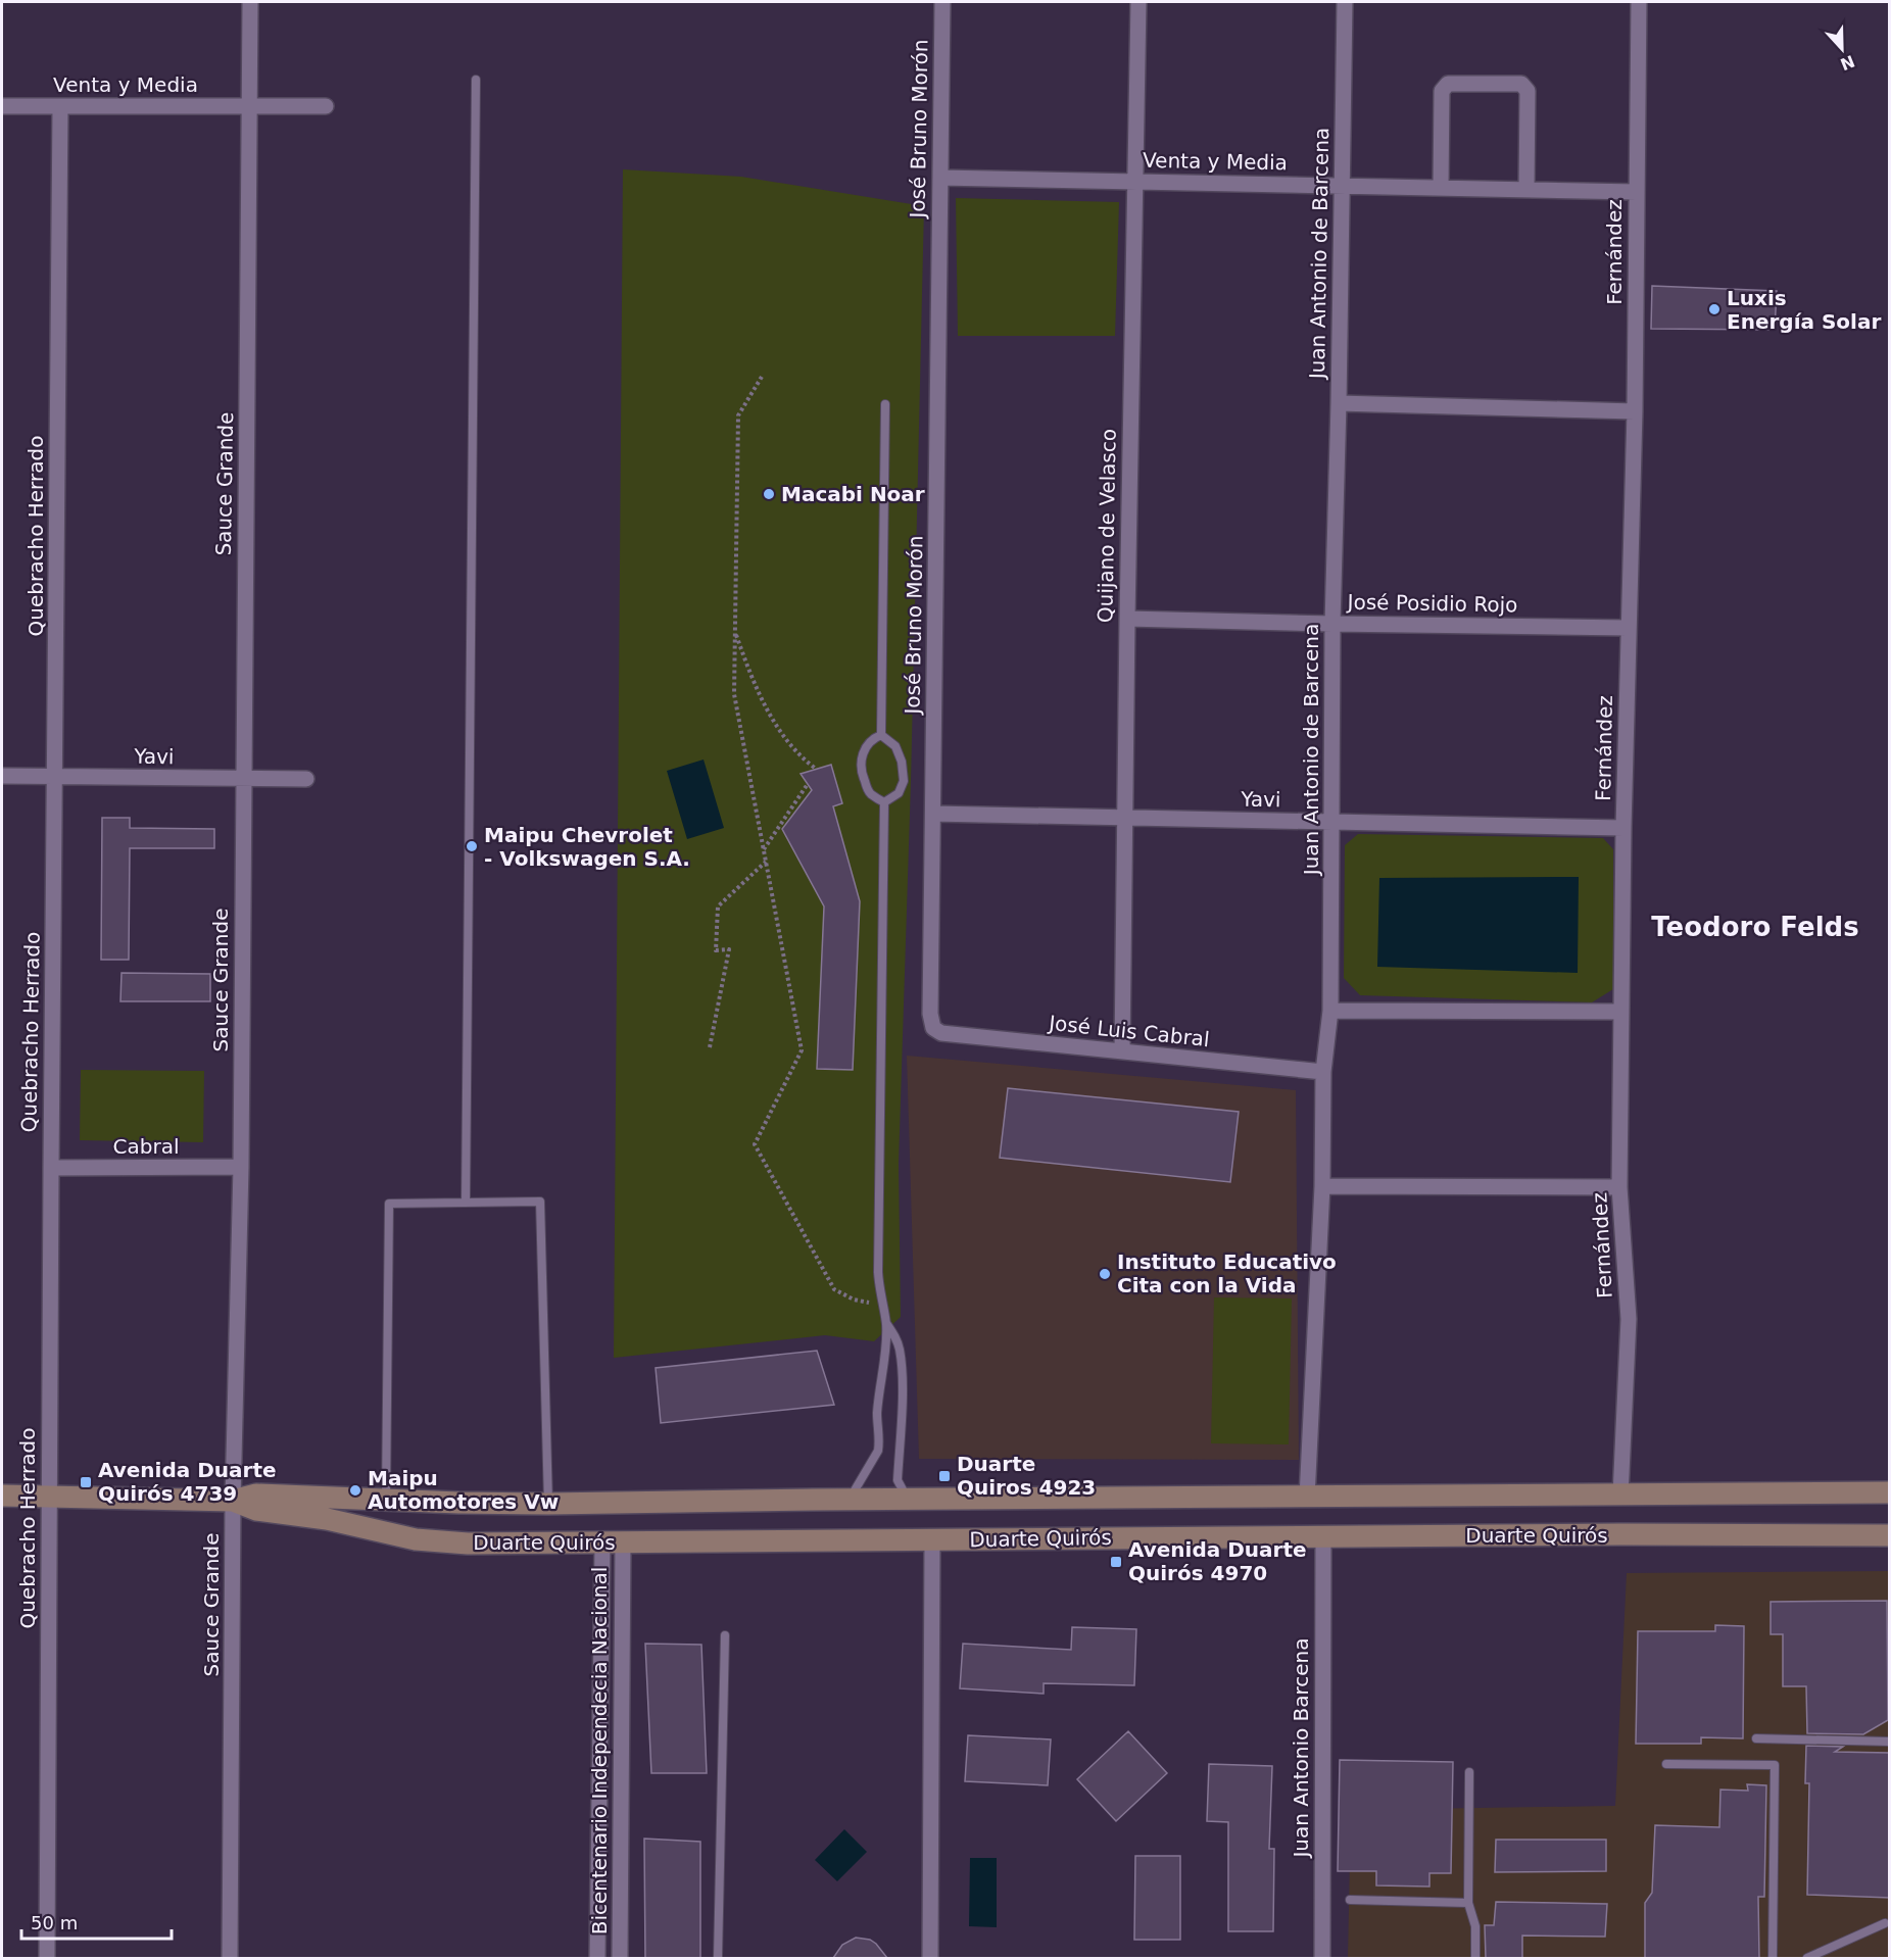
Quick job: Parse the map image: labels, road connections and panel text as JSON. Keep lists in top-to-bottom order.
{
  "streets": {
    "main road": ["Duarte Quirós"],
    "street": [
      "Venta y Media",
      "José Bruno Morón",
      "Fernández",
      "Juan Antonio de Barcena",
      "Sauce Grande",
      "Quijano de Velasco",
      "Quebracho Herrado",
      "José Posidio Rojo",
      "Yavi",
      "José Luis Cabral",
      "Cabral",
      "Juan Antonio Barcena",
      "Bicentenario Independecia Nacional"
    ]
  },
  "crossings": [
    ["Venta y Media", "José Bruno Morón"],
    ["Venta y Media", "Fernández"],
    ["Venta y Media", "Juan Antonio de Barcena"],
    ["Venta y Media", "Sauce Grande"],
    ["Venta y Media", "Quijano de Velasco"],
    ["Venta y Media", "Quebracho Herrado"],
    ["José Bruno Morón", "Yavi"],
    ["José Bruno Morón", "José Luis Cabral"],
    ["Fernández", "José Posidio Rojo"],
    ["Fernández", "Yavi"],
    ["Fernández", "Duarte Quirós"],
    ["Juan Antonio de Barcena", "José Posidio Rojo"],
    ["Juan Antonio de Barcena", "Yavi"],
    ["Juan Antonio de Barcena", "José Luis Cabral"],
    ["Juan Antonio de Barcena", "Duarte Quirós"],
    ["Sauce Grande", "Yavi"],
    ["Sauce Grande", "Cabral"],
    ["Sauce Grande", "Duarte Quirós"],
    ["Quijano de Velasco", "José Posidio Rojo"],
    ["Quijano de Velasco", "Yavi"],
    ["Quijano de Velasco", "José Luis Cabral"],
    ["Quebracho Herrado", "Yavi"],
    ["Quebracho Herrado", "Cabral"],
    ["Quebracho Herrado", "Duarte Quirós"],
    ["Duarte Quirós", "Juan Antonio Barcena"],
    ["Duarte Quirós", "Bicentenario Independecia Nacional"]
  ],
  "districts": ["Teodoro Felds"],
  "places": {
    "other": [
      "Luxis Energía Solar",
      "Macabi Noar",
      "Maipu Chevrolet - Volkswagen S.A.",
      "Instituto Educativo Cita con la Vida",
      "Maipu Automotores Vw"
    ],
    "transit": ["Duarte Quiros 4923", "Avenida Duarte Quirós 4739", "Avenida Duarte Quirós 4970"]
  },
  "scale_bar": "50 m",
  "north": "bottom"
}
